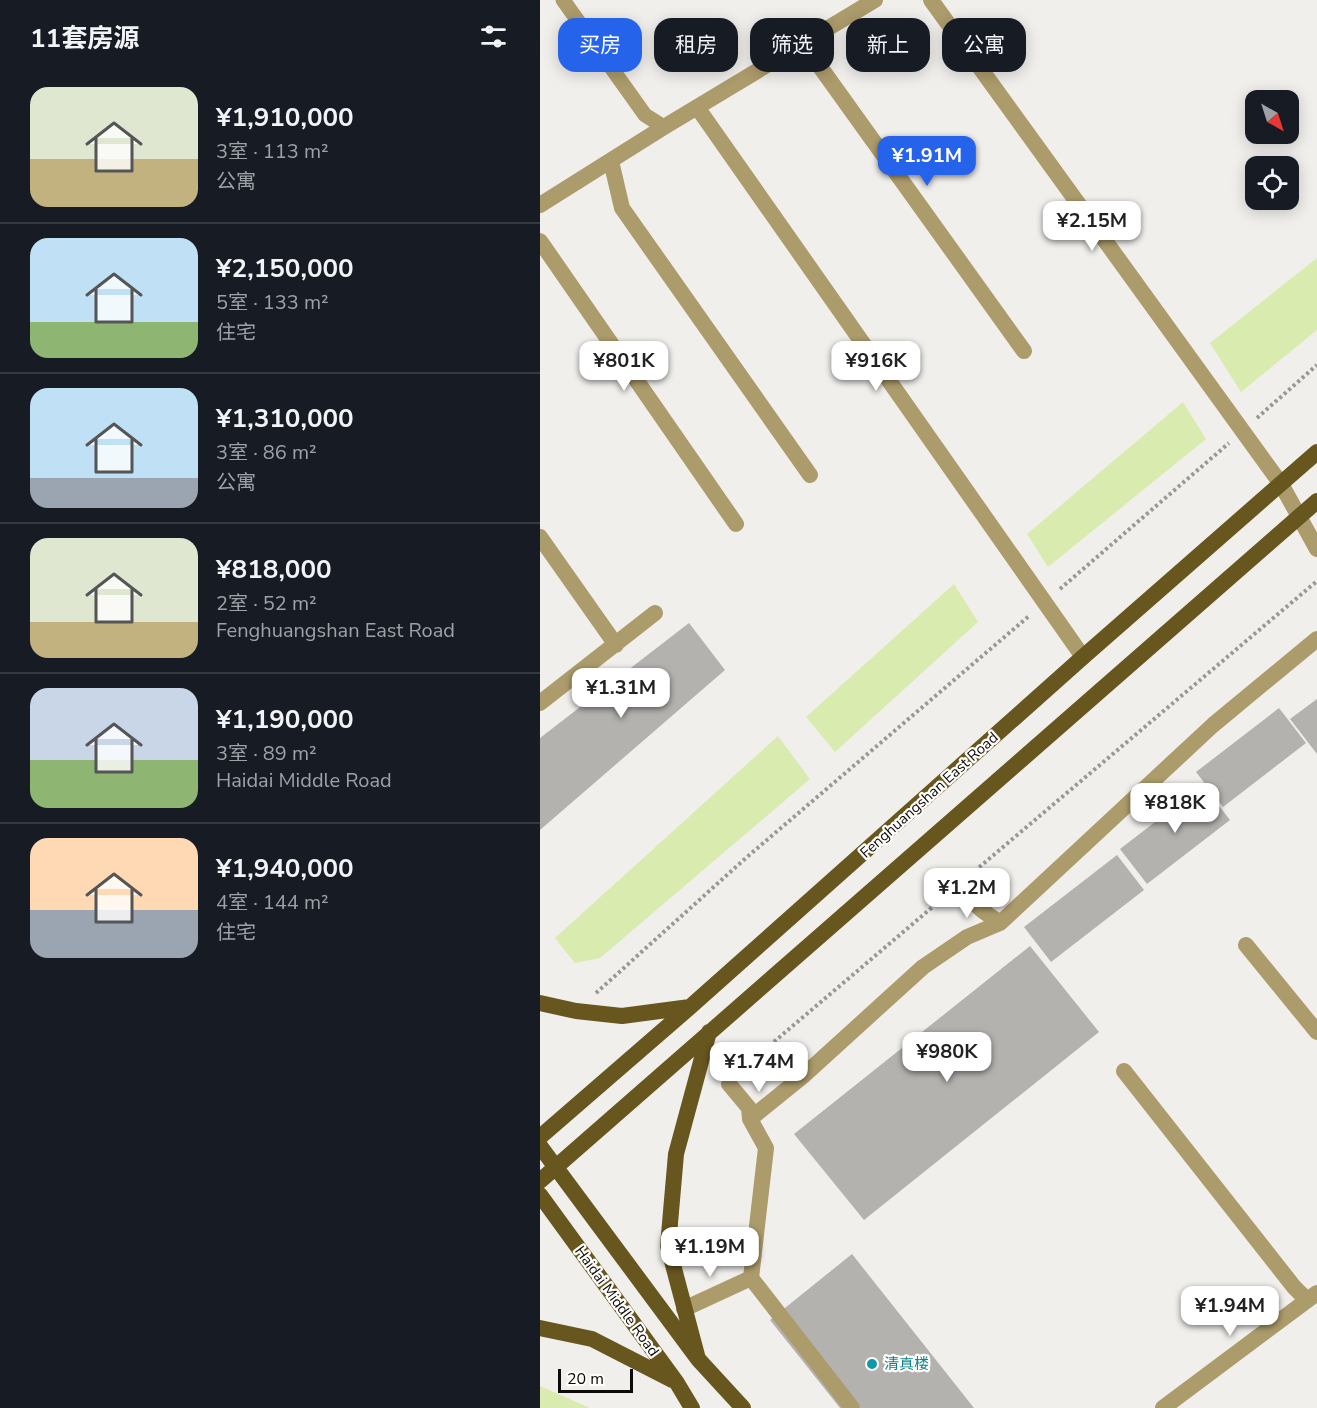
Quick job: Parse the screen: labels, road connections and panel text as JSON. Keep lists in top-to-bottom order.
{
  "streets": {
    "main road": ["Fenghuangshan East Road", "Haidai Middle Road"]
  },
  "places": ["清真楼"],
  "scale_bar": "20 m",
  "north": "bottom right",
  "page": {
    "heading": "11套房源",
    "chip": [
      "买房",
      "租房",
      "筛选",
      "新上",
      "公寓"
    ],
    "list": [
      {
        "name": "¥1,910,000",
        "note": "3室 · 113 m² · 公寓"
      },
      {
        "name": "¥2,150,000",
        "note": "5室 · 133 m² · 住宅"
      },
      {
        "name": "¥1,310,000",
        "note": "3室 · 86 m² · 公寓"
      },
      {
        "name": "¥818,000",
        "note": "2室 · 52 m² · Fenghuangshan East Road"
      },
      {
        "name": "¥1,190,000",
        "note": "3室 · 89 m² · Haidai Middle Road"
      },
      {
        "name": "¥1,940,000",
        "note": "4室 · 144 m² · 住宅"
      }
    ],
    "price": [
      "¥1.91M",
      "¥2.15M",
      "¥801K",
      "¥916K",
      "¥1.31M",
      "¥818K",
      "¥1.2M",
      "¥980K",
      "¥1.74M",
      "¥1.19M",
      "¥1.94M"
    ],
    "scale": "20 m"
  }
}
